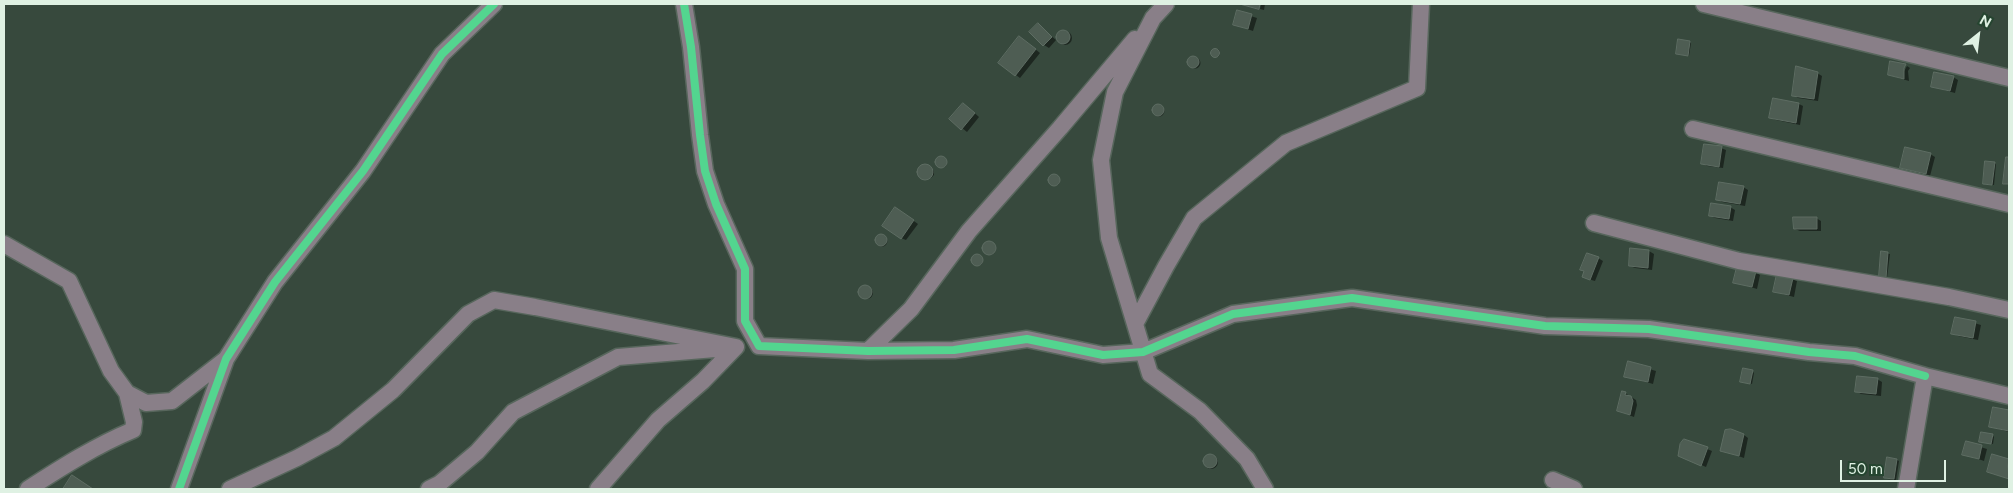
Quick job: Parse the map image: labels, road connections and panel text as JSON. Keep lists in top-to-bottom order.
{
  "scale_bar": "50 m",
  "north": "top right"
}
